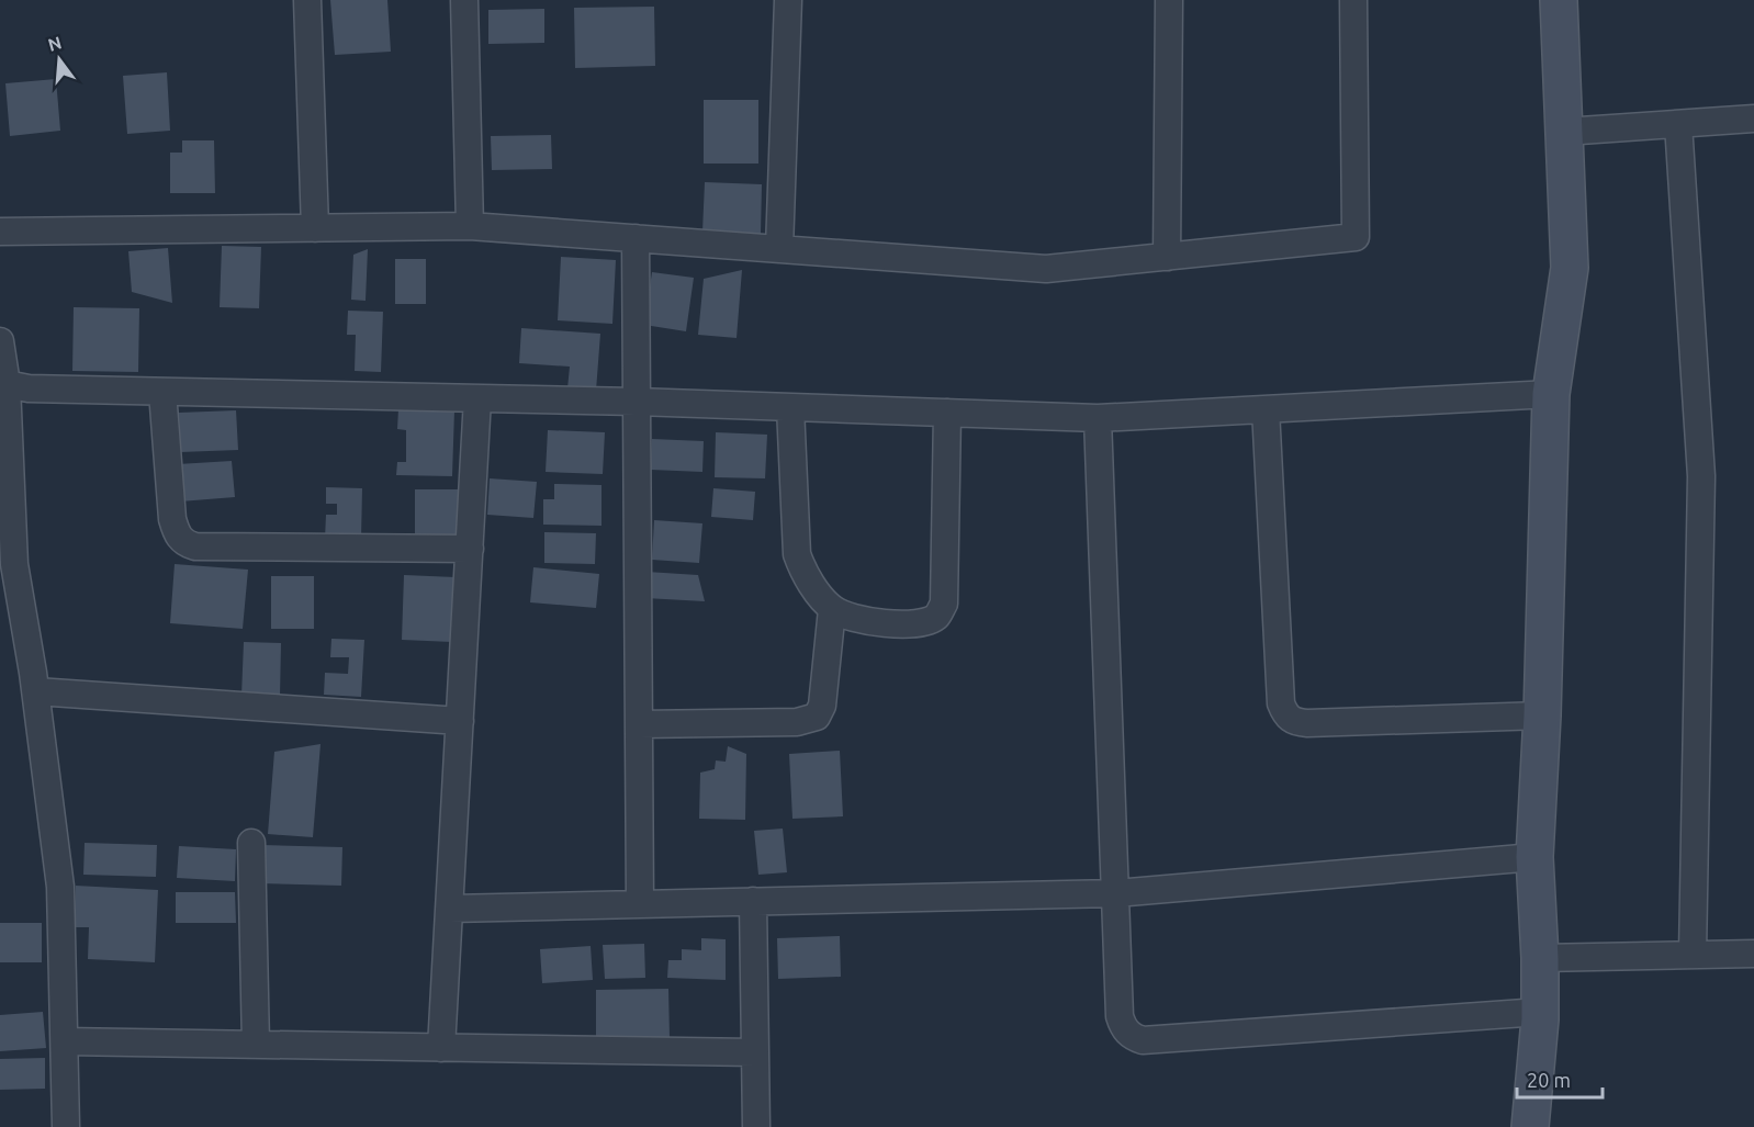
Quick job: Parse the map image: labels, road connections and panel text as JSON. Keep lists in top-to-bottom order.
{
  "scale_bar": "20 m",
  "north": "top"
}
